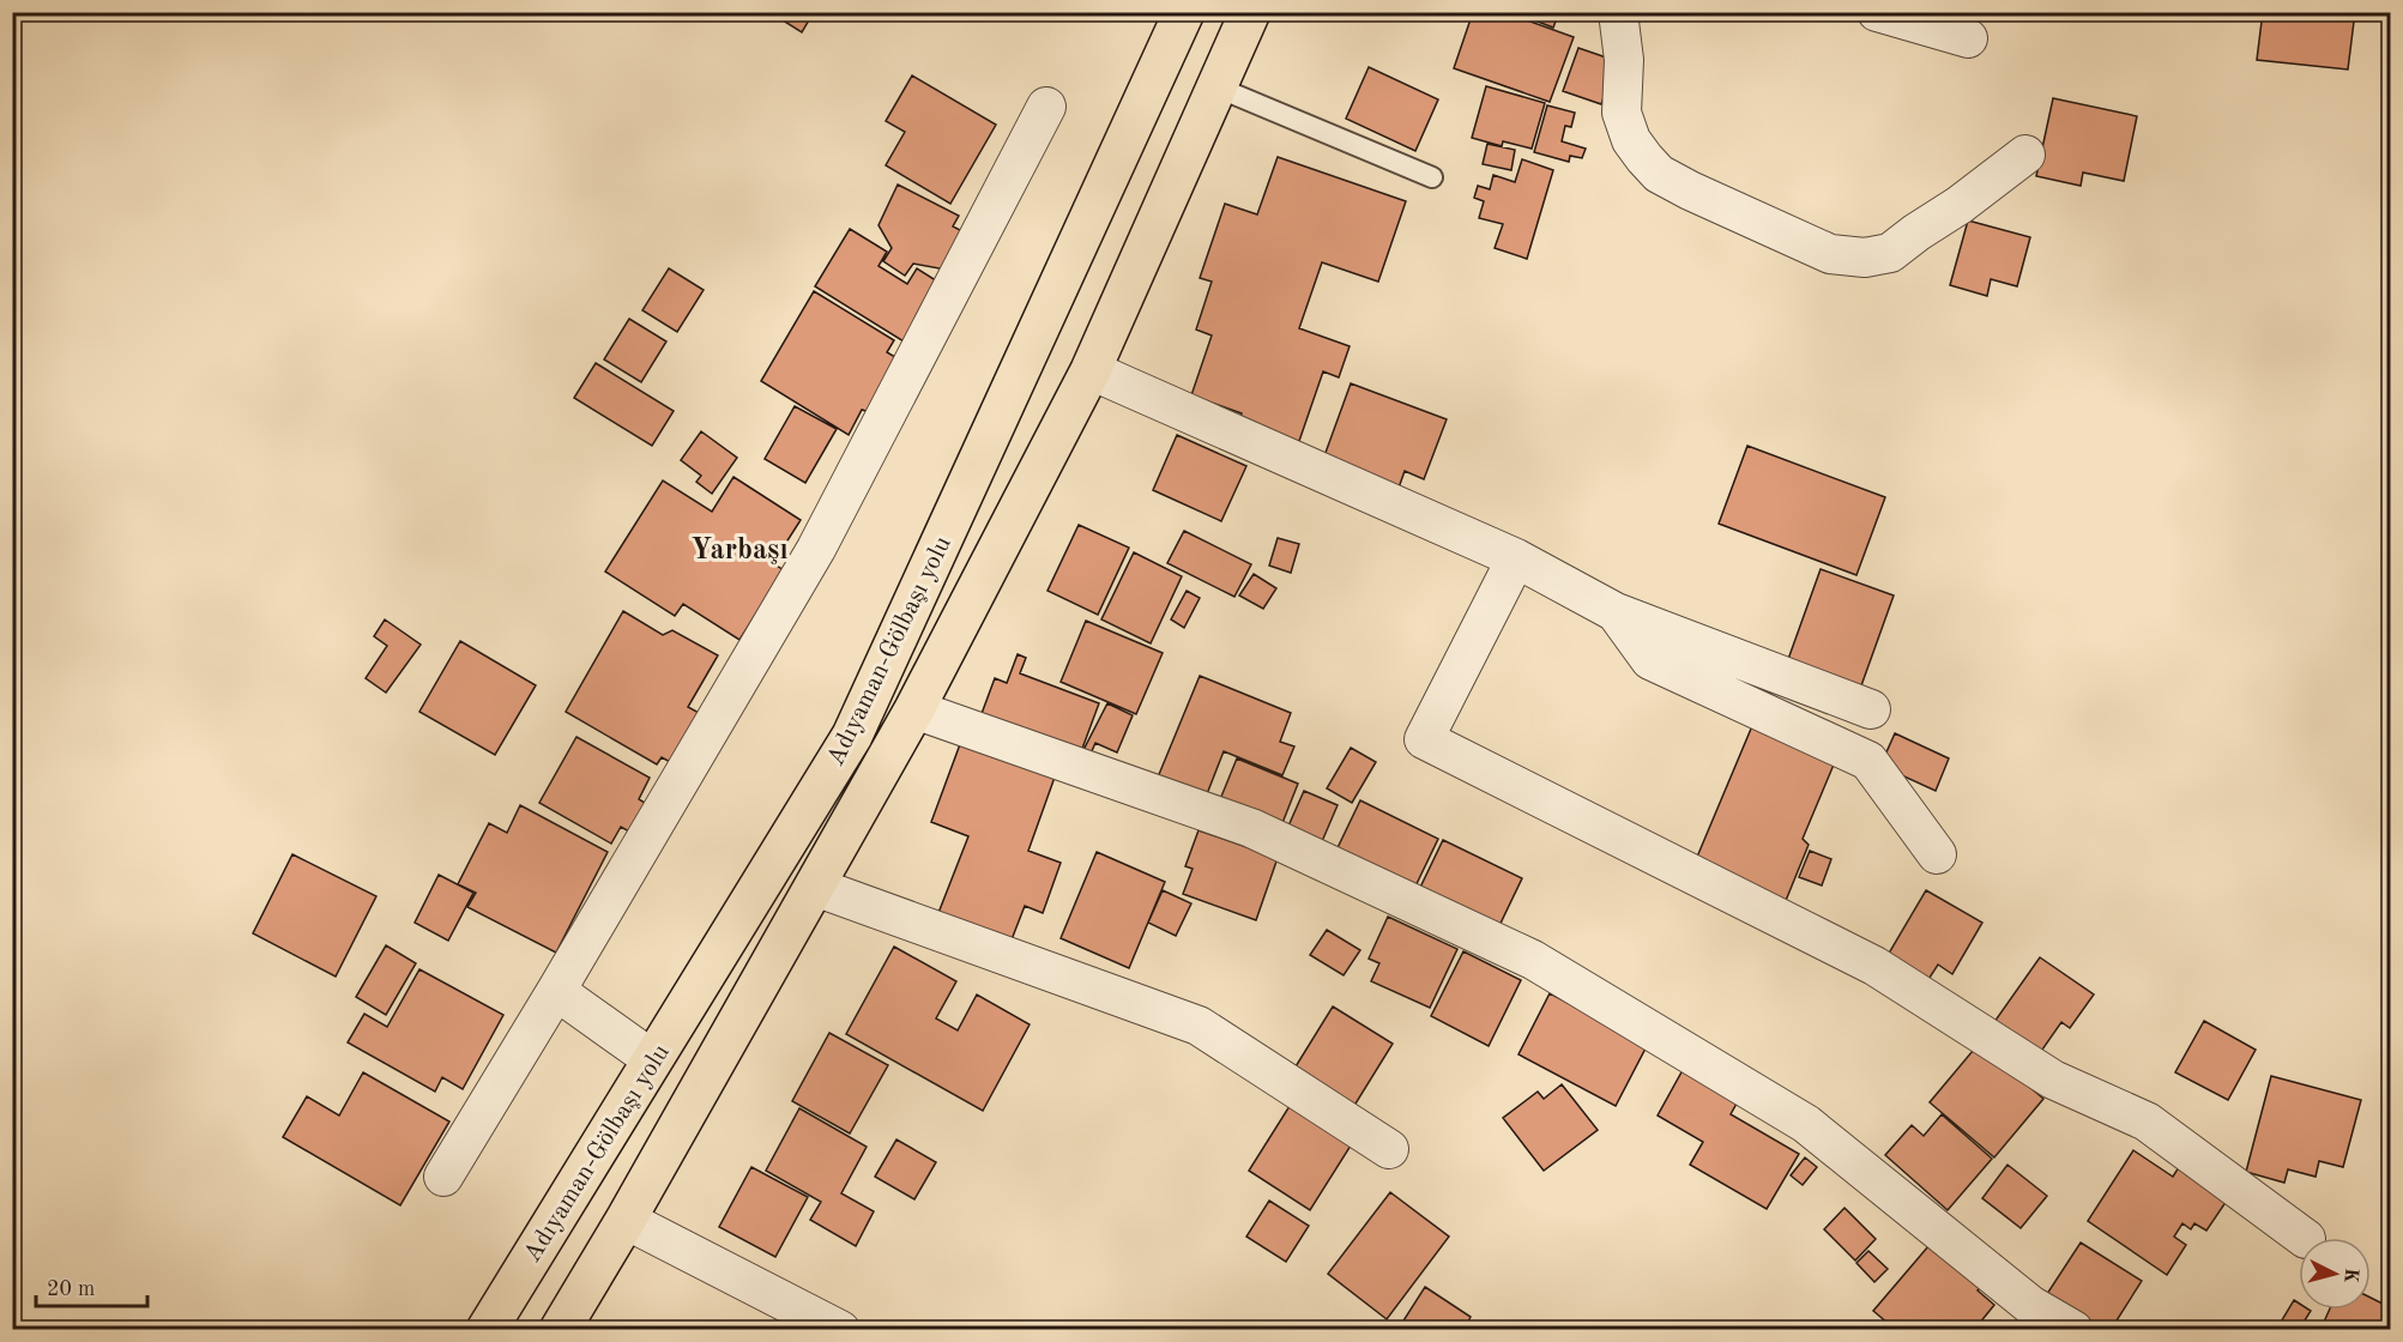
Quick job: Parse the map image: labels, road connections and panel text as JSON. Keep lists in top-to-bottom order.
{
  "streets": {
    "highway": ["Adıyaman-Gölbaşı yolu"]
  },
  "districts": ["Yarbaşı"],
  "scale_bar": "20 m",
  "north": "right"
}
